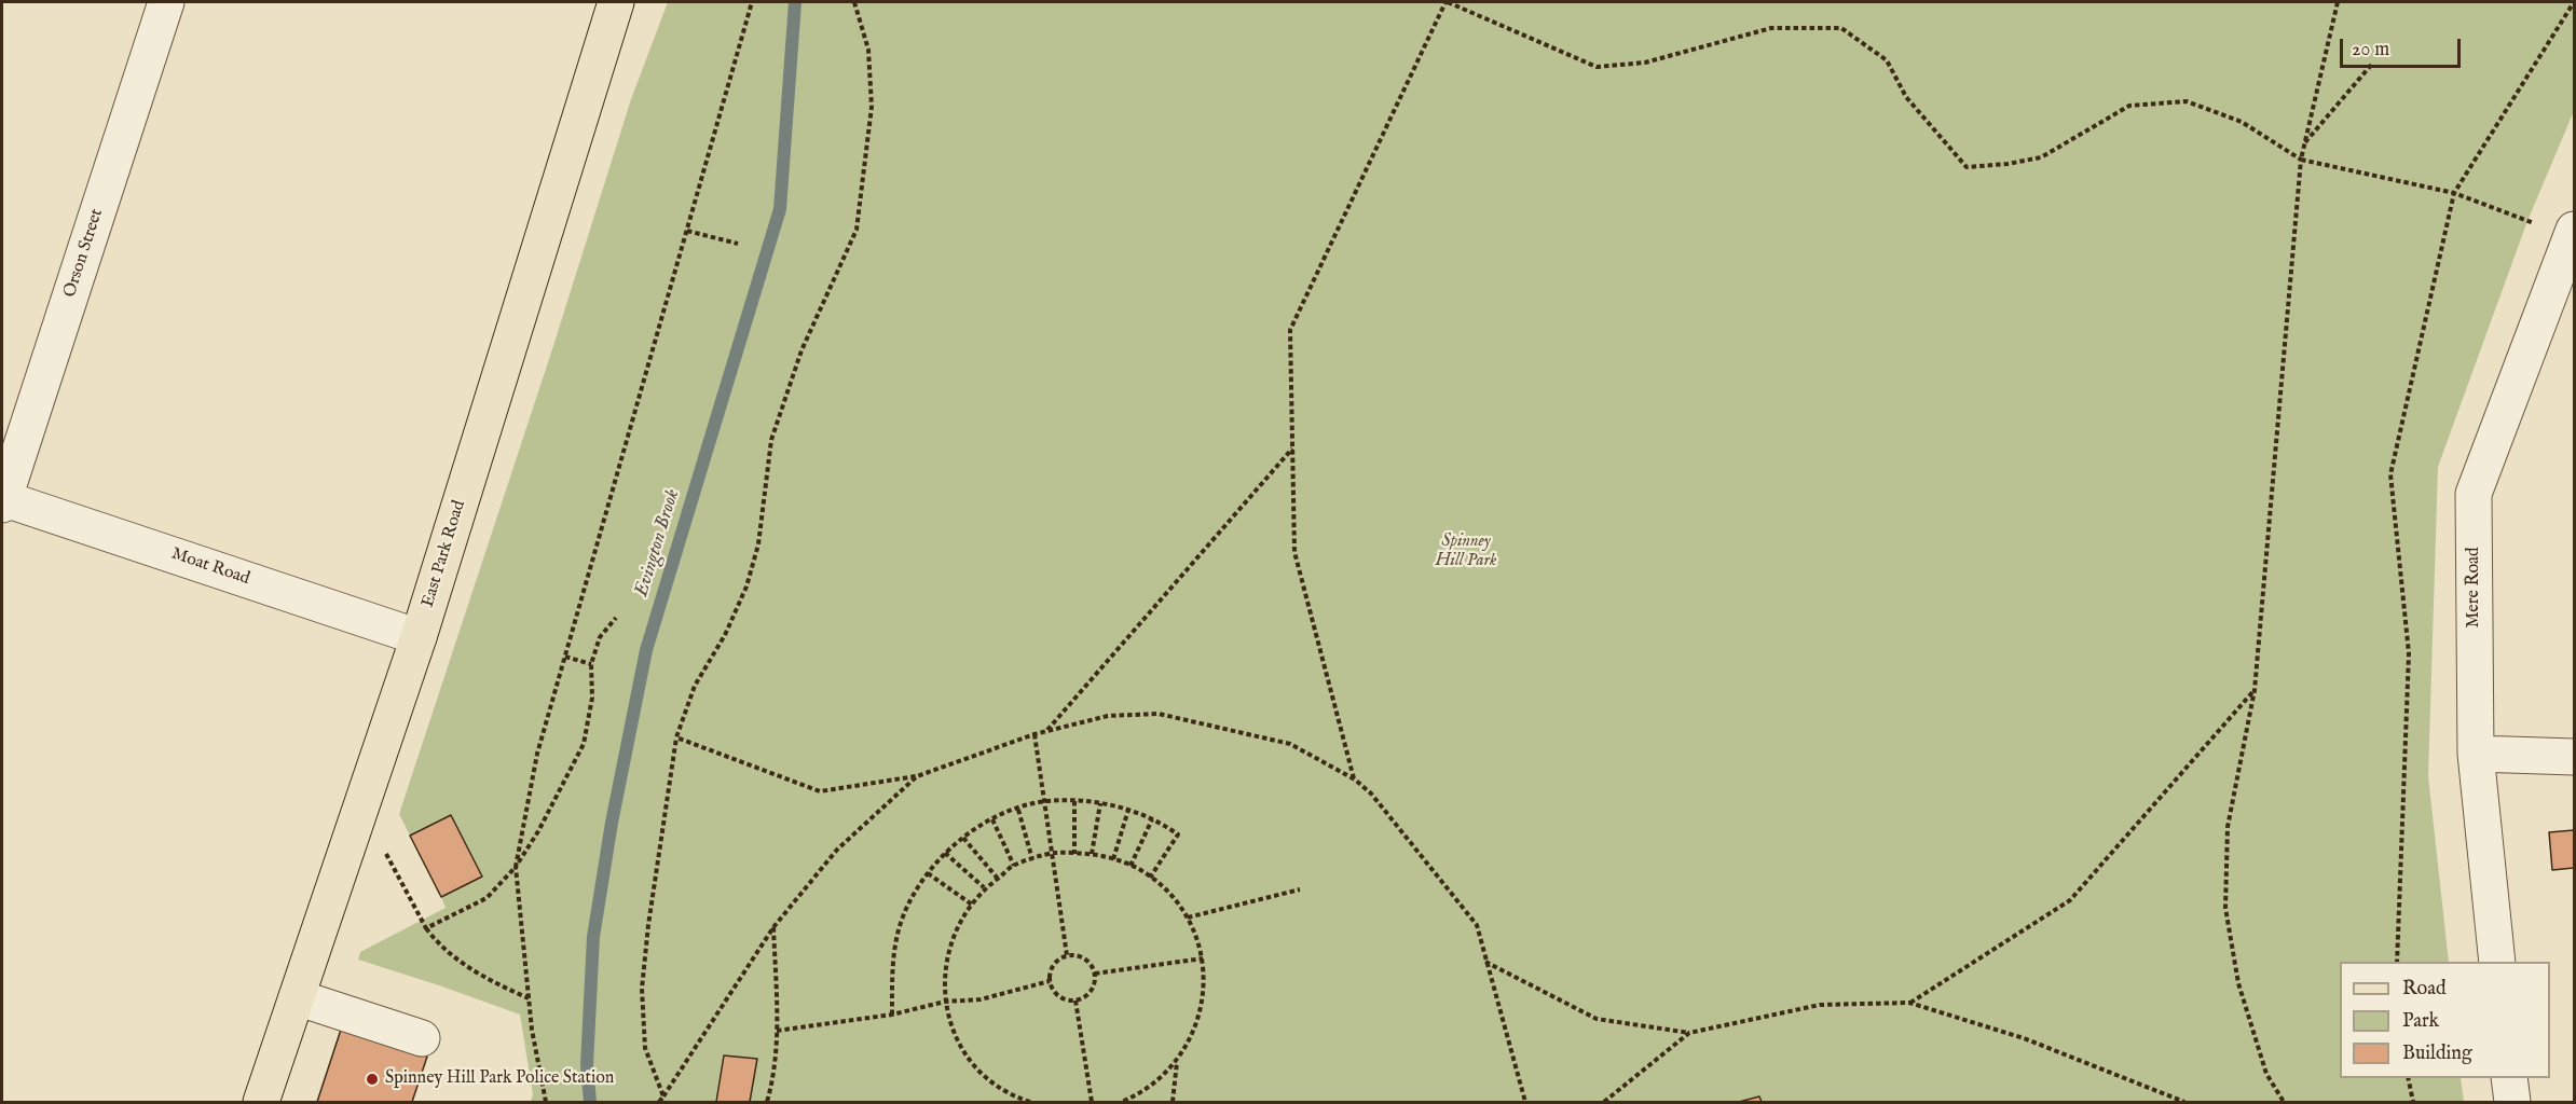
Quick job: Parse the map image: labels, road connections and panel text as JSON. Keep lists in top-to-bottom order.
{
  "streets": {
    "main road": ["East Park Road"],
    "street": ["Orson Street", "Moat Road", "Mere Road"]
  },
  "crossings": [
    ["Orson Street", "Moat Road"],
    ["East Park Road", "Moat Road"]
  ],
  "water": ["Evington Brook"],
  "parks": ["Spinney Hill Park"],
  "places": ["Spinney Hill Park Police Station"],
  "legend": ["Road", "Park", "Building"],
  "scale_bar": "20 m"
}
